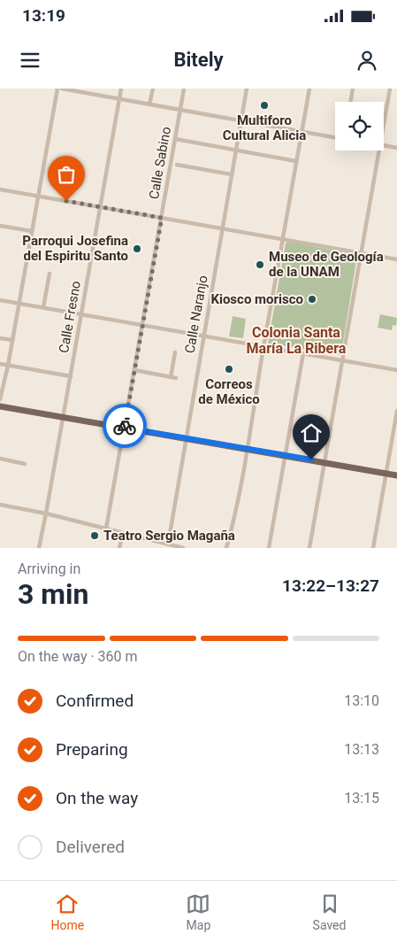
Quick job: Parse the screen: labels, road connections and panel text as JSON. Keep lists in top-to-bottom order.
{
  "streets": {
    "street": ["Calle Sabino", "Calle Naranjo", "Calle Fresno"]
  },
  "districts": ["Colonia Santa María La Ribera"],
  "places": [
    "Multiforo Cultural Alicia",
    "Parroqui Josefina del Espiritu Santo",
    "Museo de Geología de la UNAM",
    "Kiosco morisco",
    "Correos de México",
    "Teatro Sergio Magaña"
  ],
  "page": {
    "status": "13:19",
    "header": "Bitely",
    "heading": ["3 min", "Arriving in", "13:22–13:27"],
    "bar": "On the way · 360 m",
    "list": [
      ["Confirmed", "13:10"],
      ["Preparing", "13:13"],
      ["On the way", "13:15"],
      "Delivered"
    ],
    "tabs": ["Home", "Map", "Saved"]
  }
}
